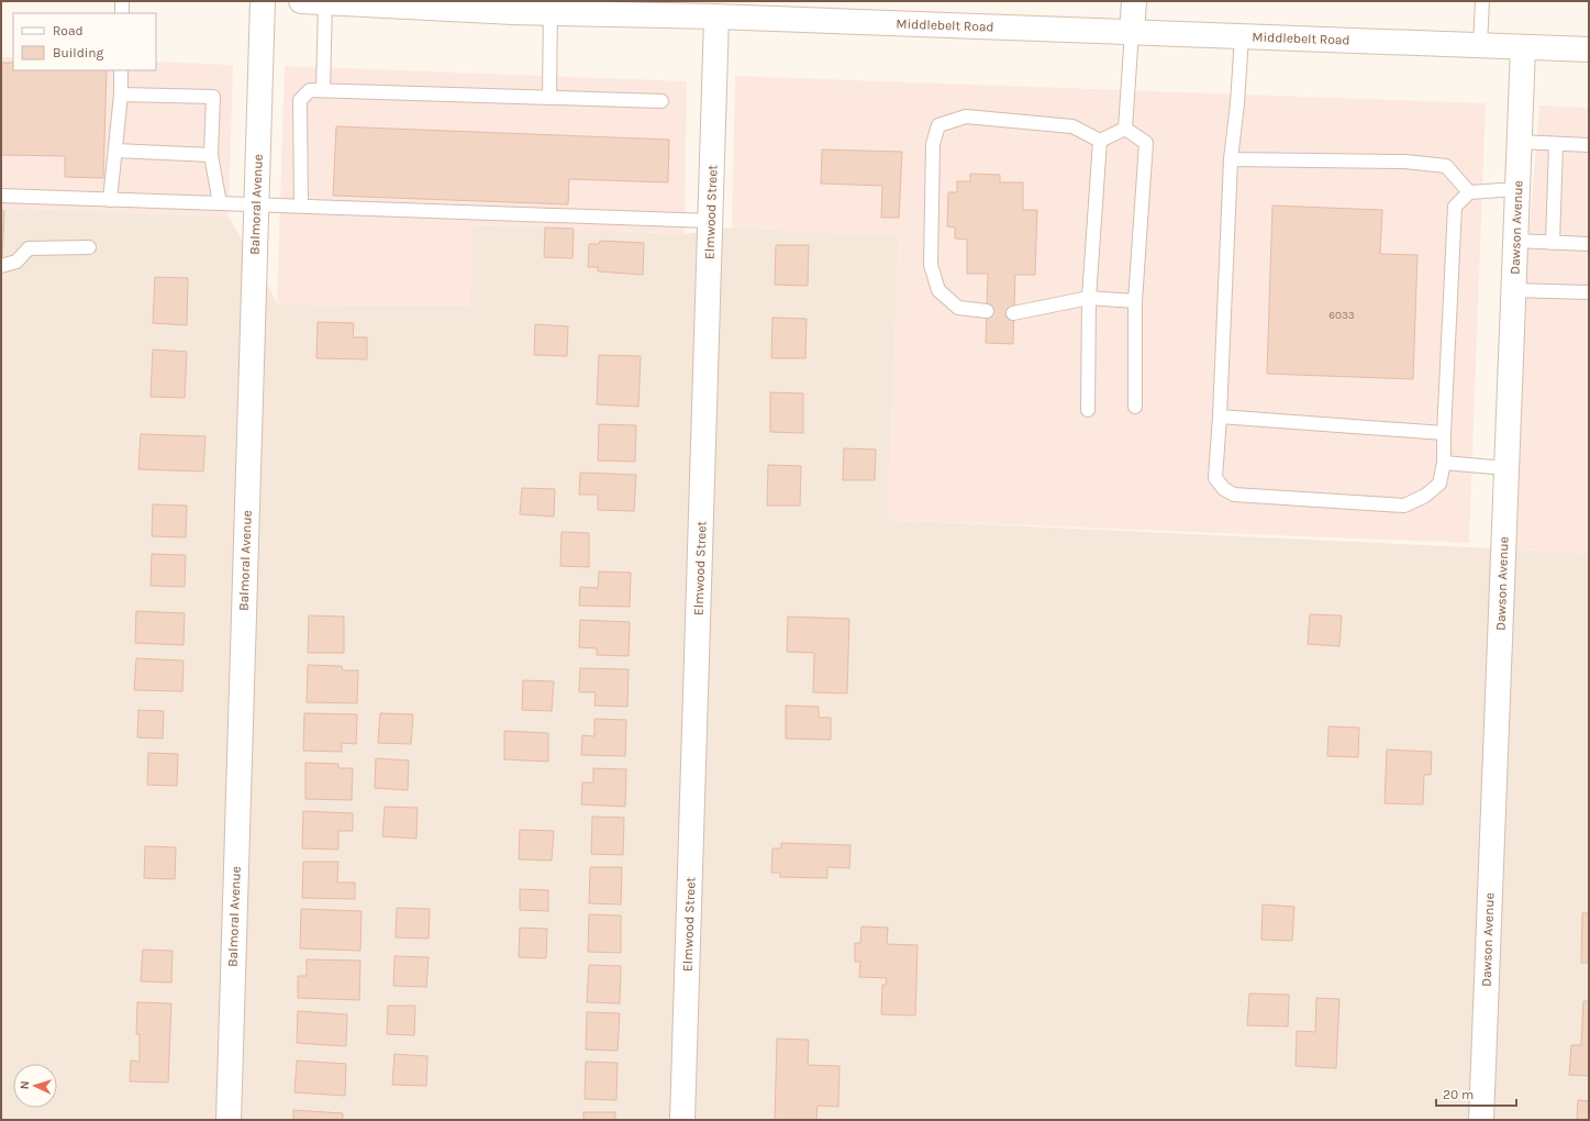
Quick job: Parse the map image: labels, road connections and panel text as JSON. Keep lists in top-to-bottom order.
{
  "streets": {
    "street": [
      "Middlebelt Road",
      "Balmoral Avenue",
      "Elmwood Street",
      "Dawson Avenue"
    ]
  },
  "crossings": [
    ["Middlebelt Road", "Elmwood Street"],
    ["Middlebelt Road", "Dawson Avenue"]
  ],
  "house_numbers": ["6033"],
  "legend": ["Road", "Building"],
  "scale_bar": "20 m",
  "north": "left"
}
